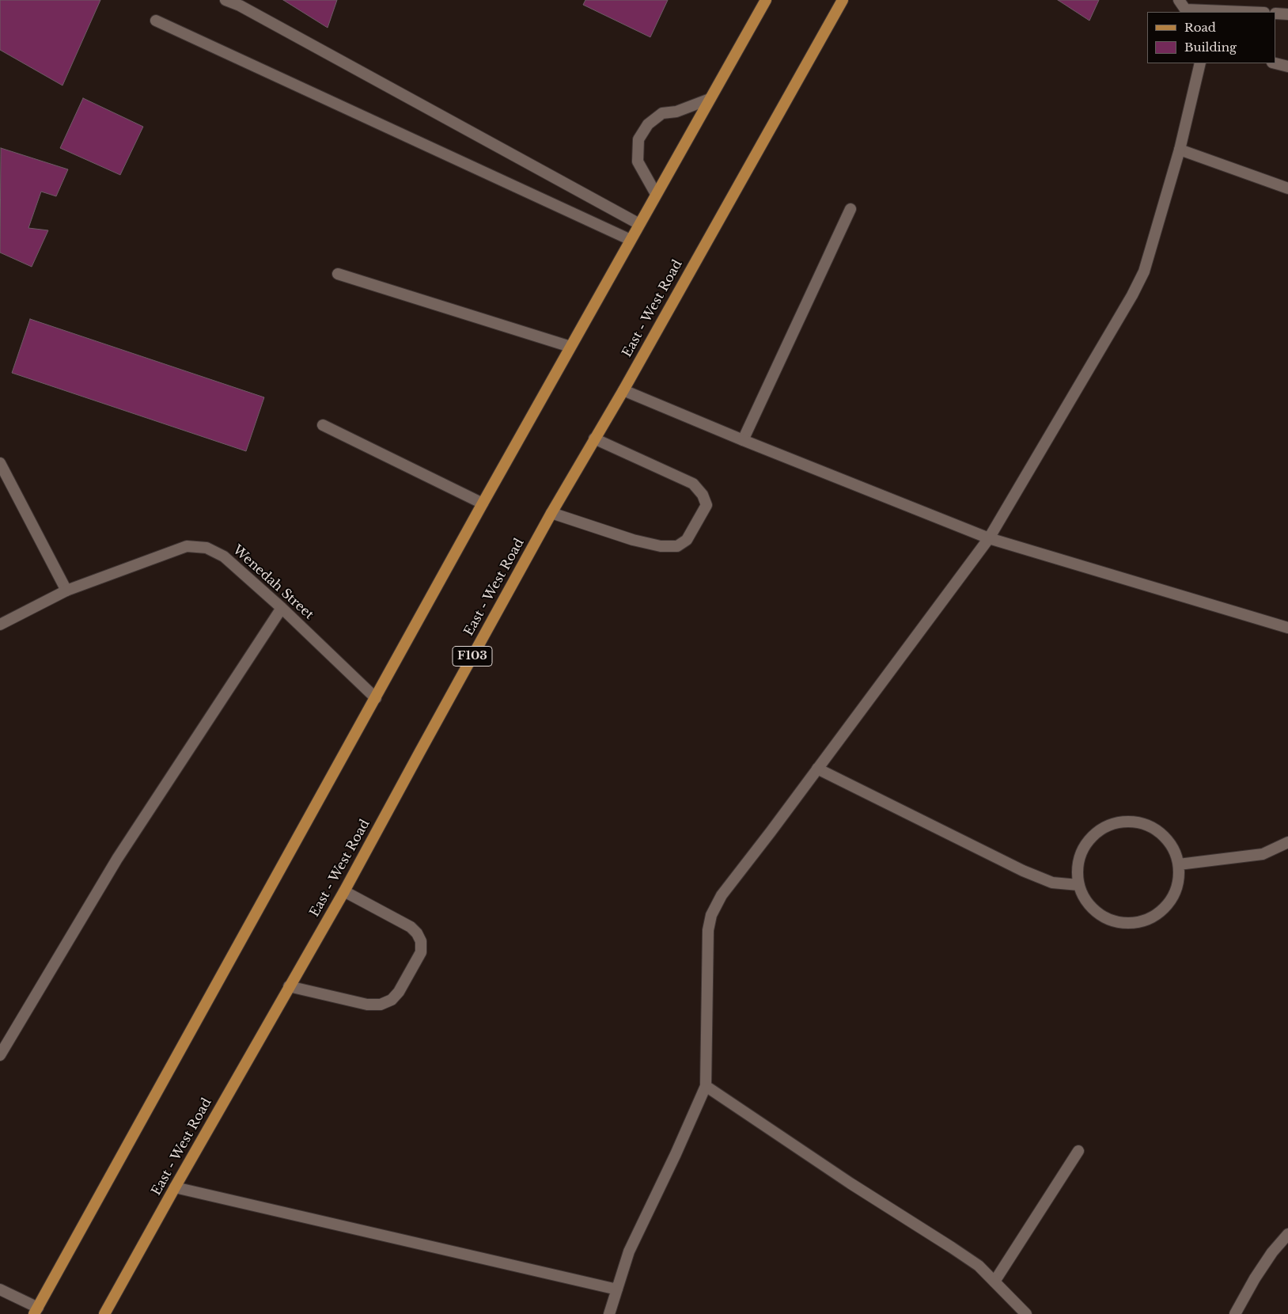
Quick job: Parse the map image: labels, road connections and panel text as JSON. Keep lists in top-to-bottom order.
{
  "streets": {
    "main road": ["East - West Road", "F103"],
    "street": ["Wenedah Street"]
  },
  "legend": ["Road", "Building"]
}
